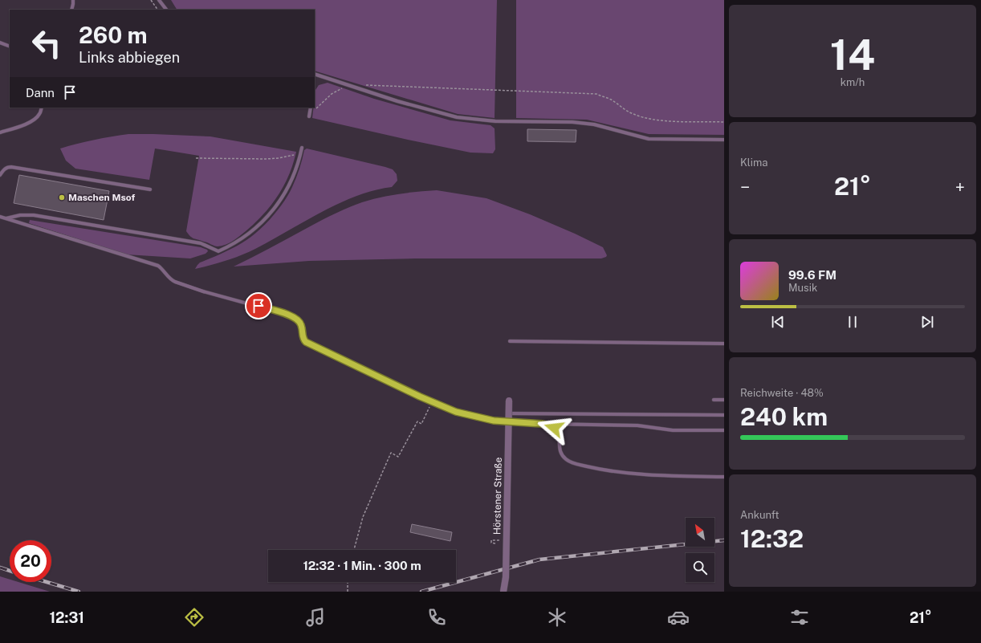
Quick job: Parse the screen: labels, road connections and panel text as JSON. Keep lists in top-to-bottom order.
{
  "streets": {
    "street": ["Hörstener Straße"]
  },
  "places": ["Maschen Msof"],
  "north": "top left",
  "page": {
    "tile": [
      ["14", "km/h"],
      "Klima",
      ["Reichweite · 48%", "240 km"],
      ["Ankunft", "12:32"]
    ],
    "turn": ["260 m", "Links abbiegen"],
    "then": "Dann",
    "heat": ["−", "21°", "+"],
    "song": ["99.6 FM", "Musik"],
    "limit": "20",
    "trip": "12:32 · 1 Min. · 300 m",
    "tabs": ["12:31", "21°"]
  }
}
